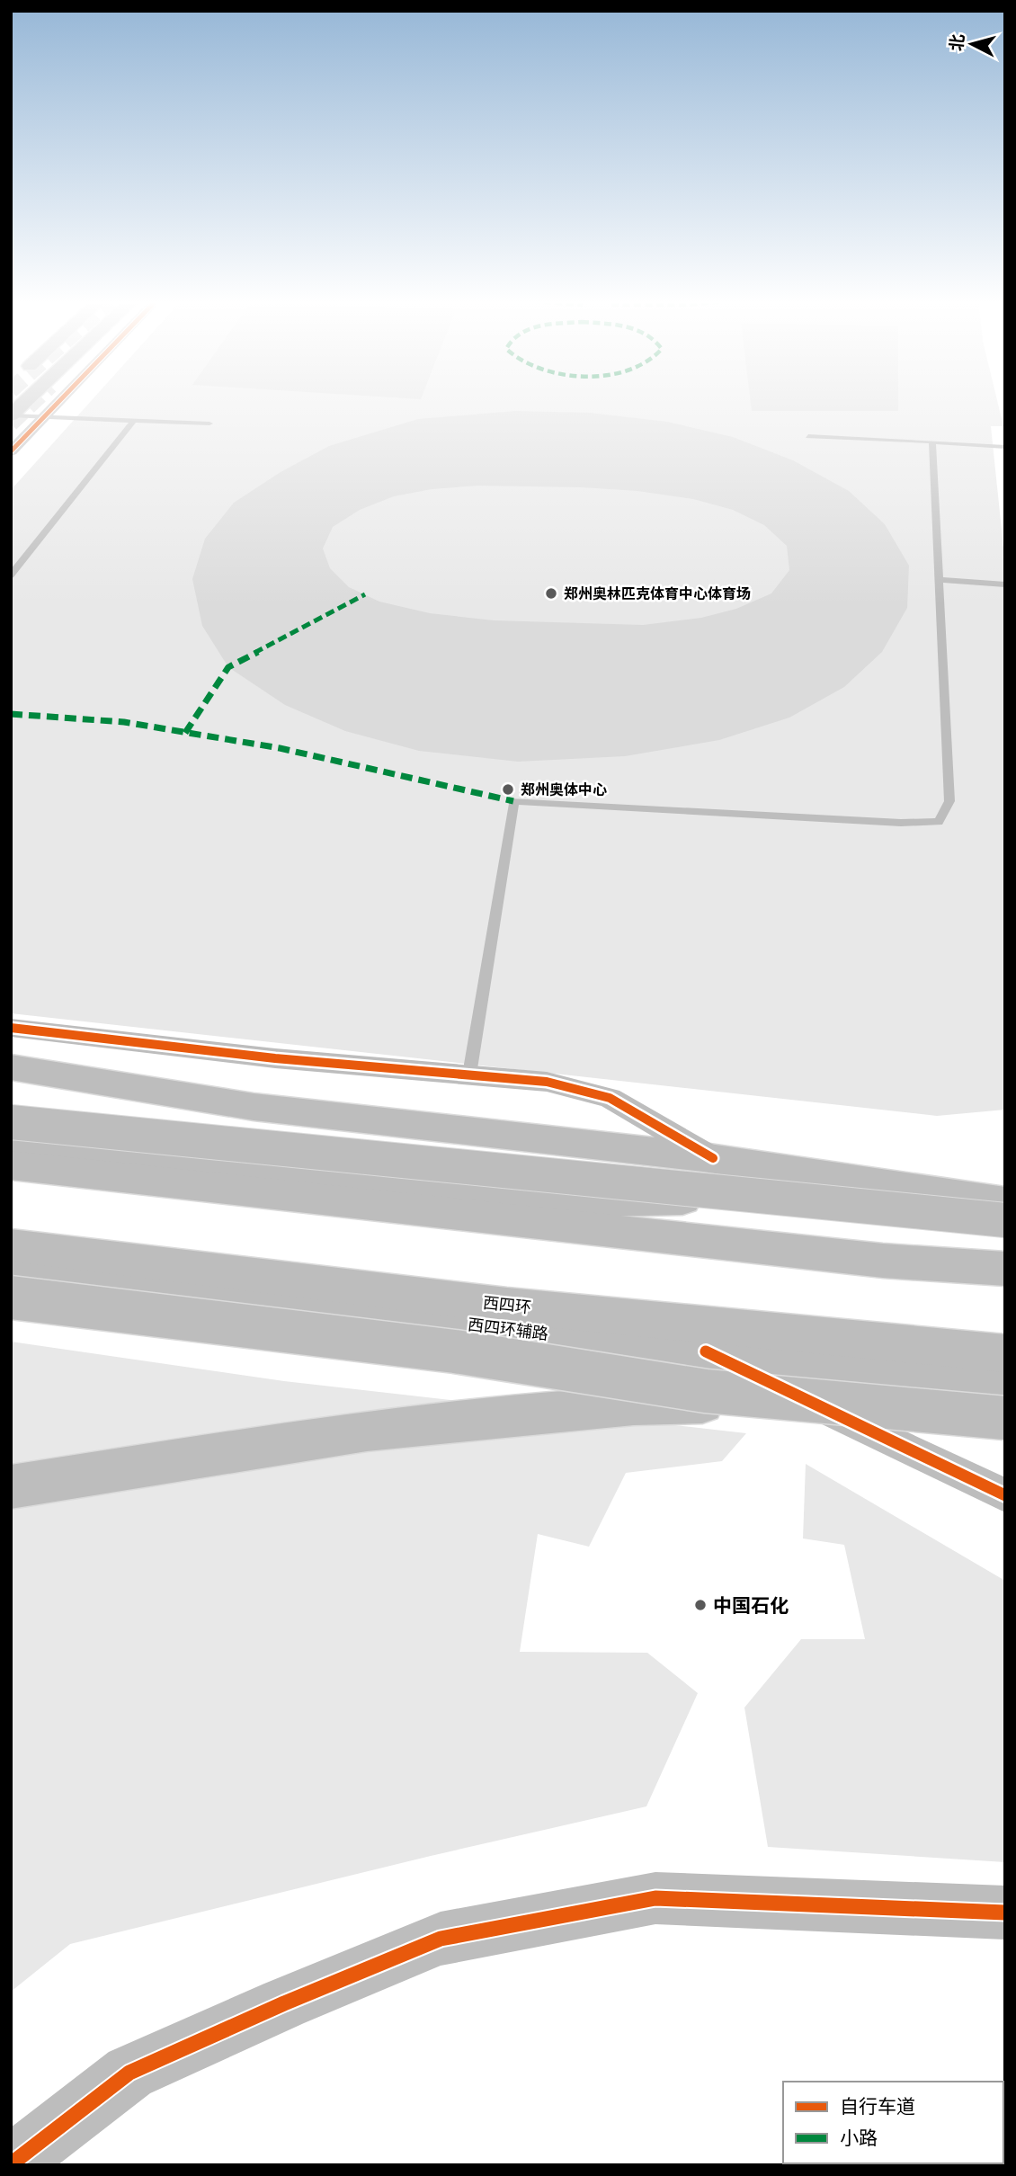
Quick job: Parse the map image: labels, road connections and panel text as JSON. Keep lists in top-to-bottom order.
{
  "streets": {
    "main road": ["西四环", "西四环辅路"]
  },
  "places": ["郑州奥林匹克体育中心体育场", "郑州奥体中心", "中国石化"],
  "legend": ["自行车道", "小路"],
  "north": "left"
}
